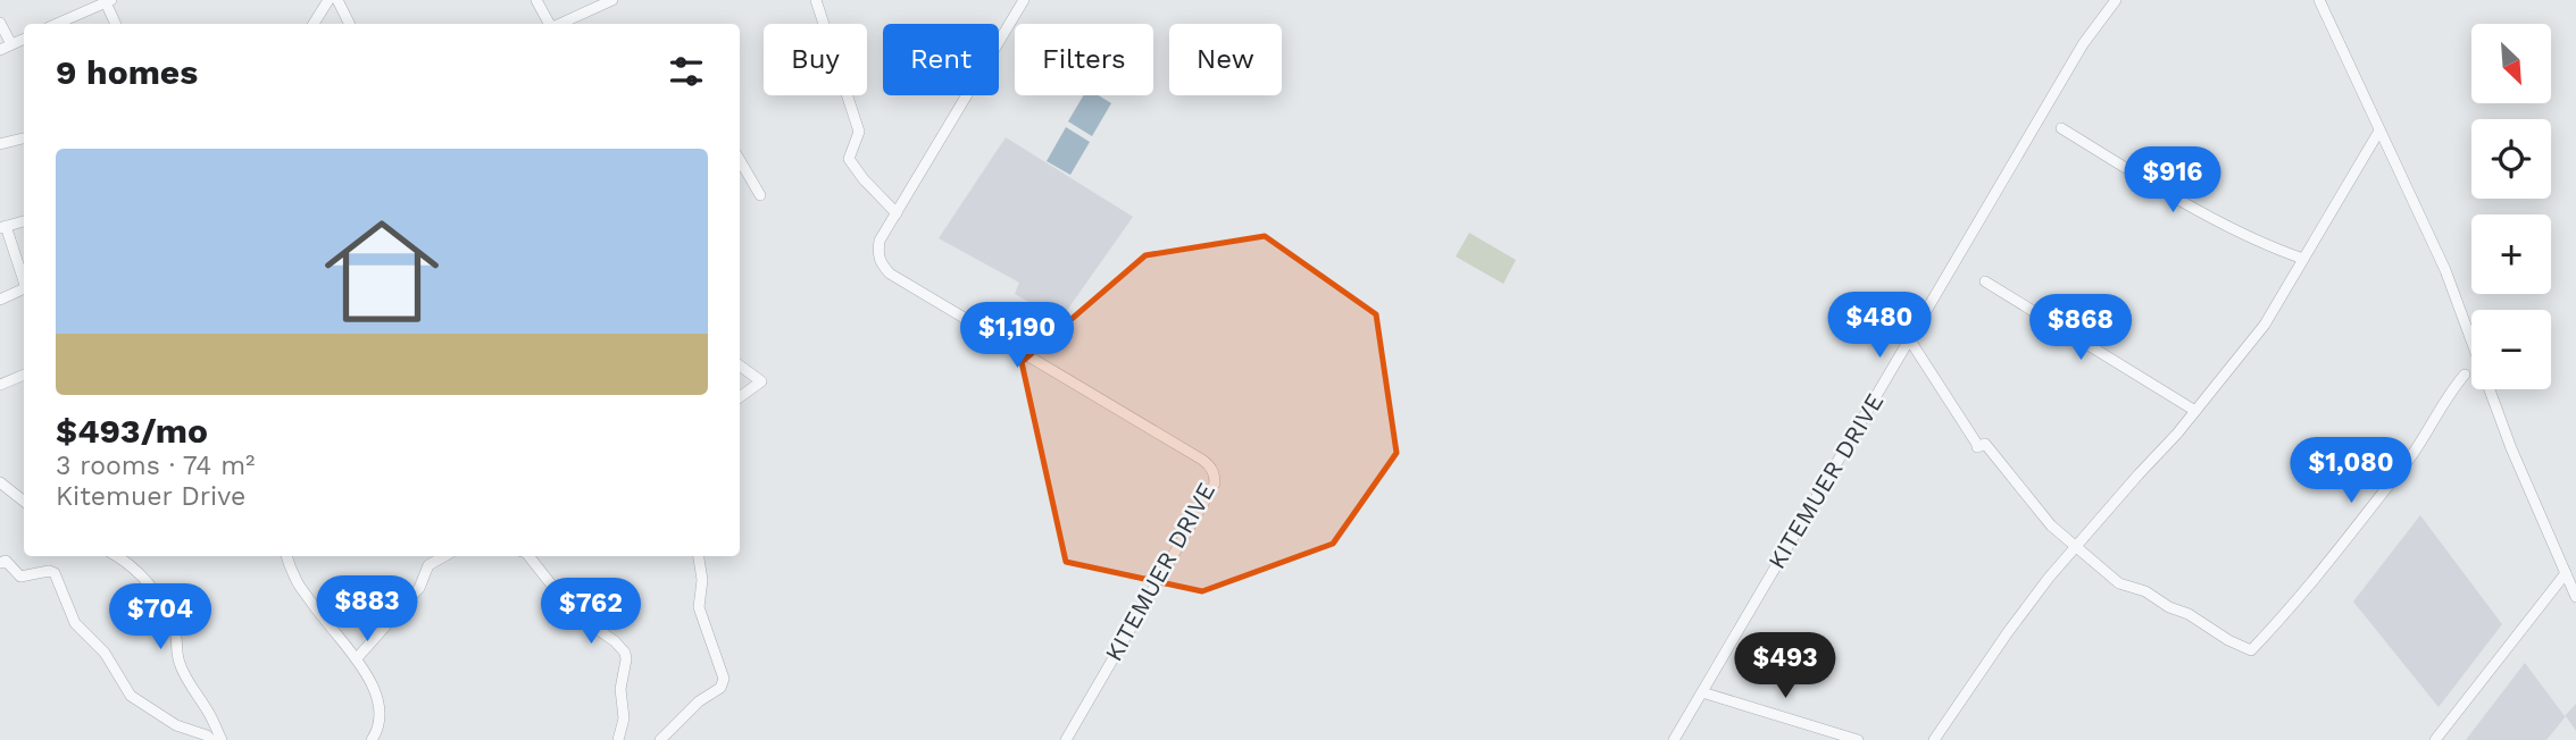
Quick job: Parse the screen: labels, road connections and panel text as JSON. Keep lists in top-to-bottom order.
{
  "streets": {
    "street": ["KITEMUER DRIVE"]
  },
  "north": "bottom right",
  "page": {
    "map_buttons": ["+", "−"],
    "chip": [
      "Buy",
      "Rent",
      "Filters",
      "New"
    ],
    "heading": "9 homes",
    "list": [
      {
        "name": "$493/mo",
        "note": "3 rooms · 74 m² · Kitemuer Drive"
      }
    ],
    "price": [
      "$916",
      "$480",
      "$868",
      "$1,190",
      "$1,080",
      "$883",
      "$762",
      "$704",
      "$493"
    ]
  }
}
